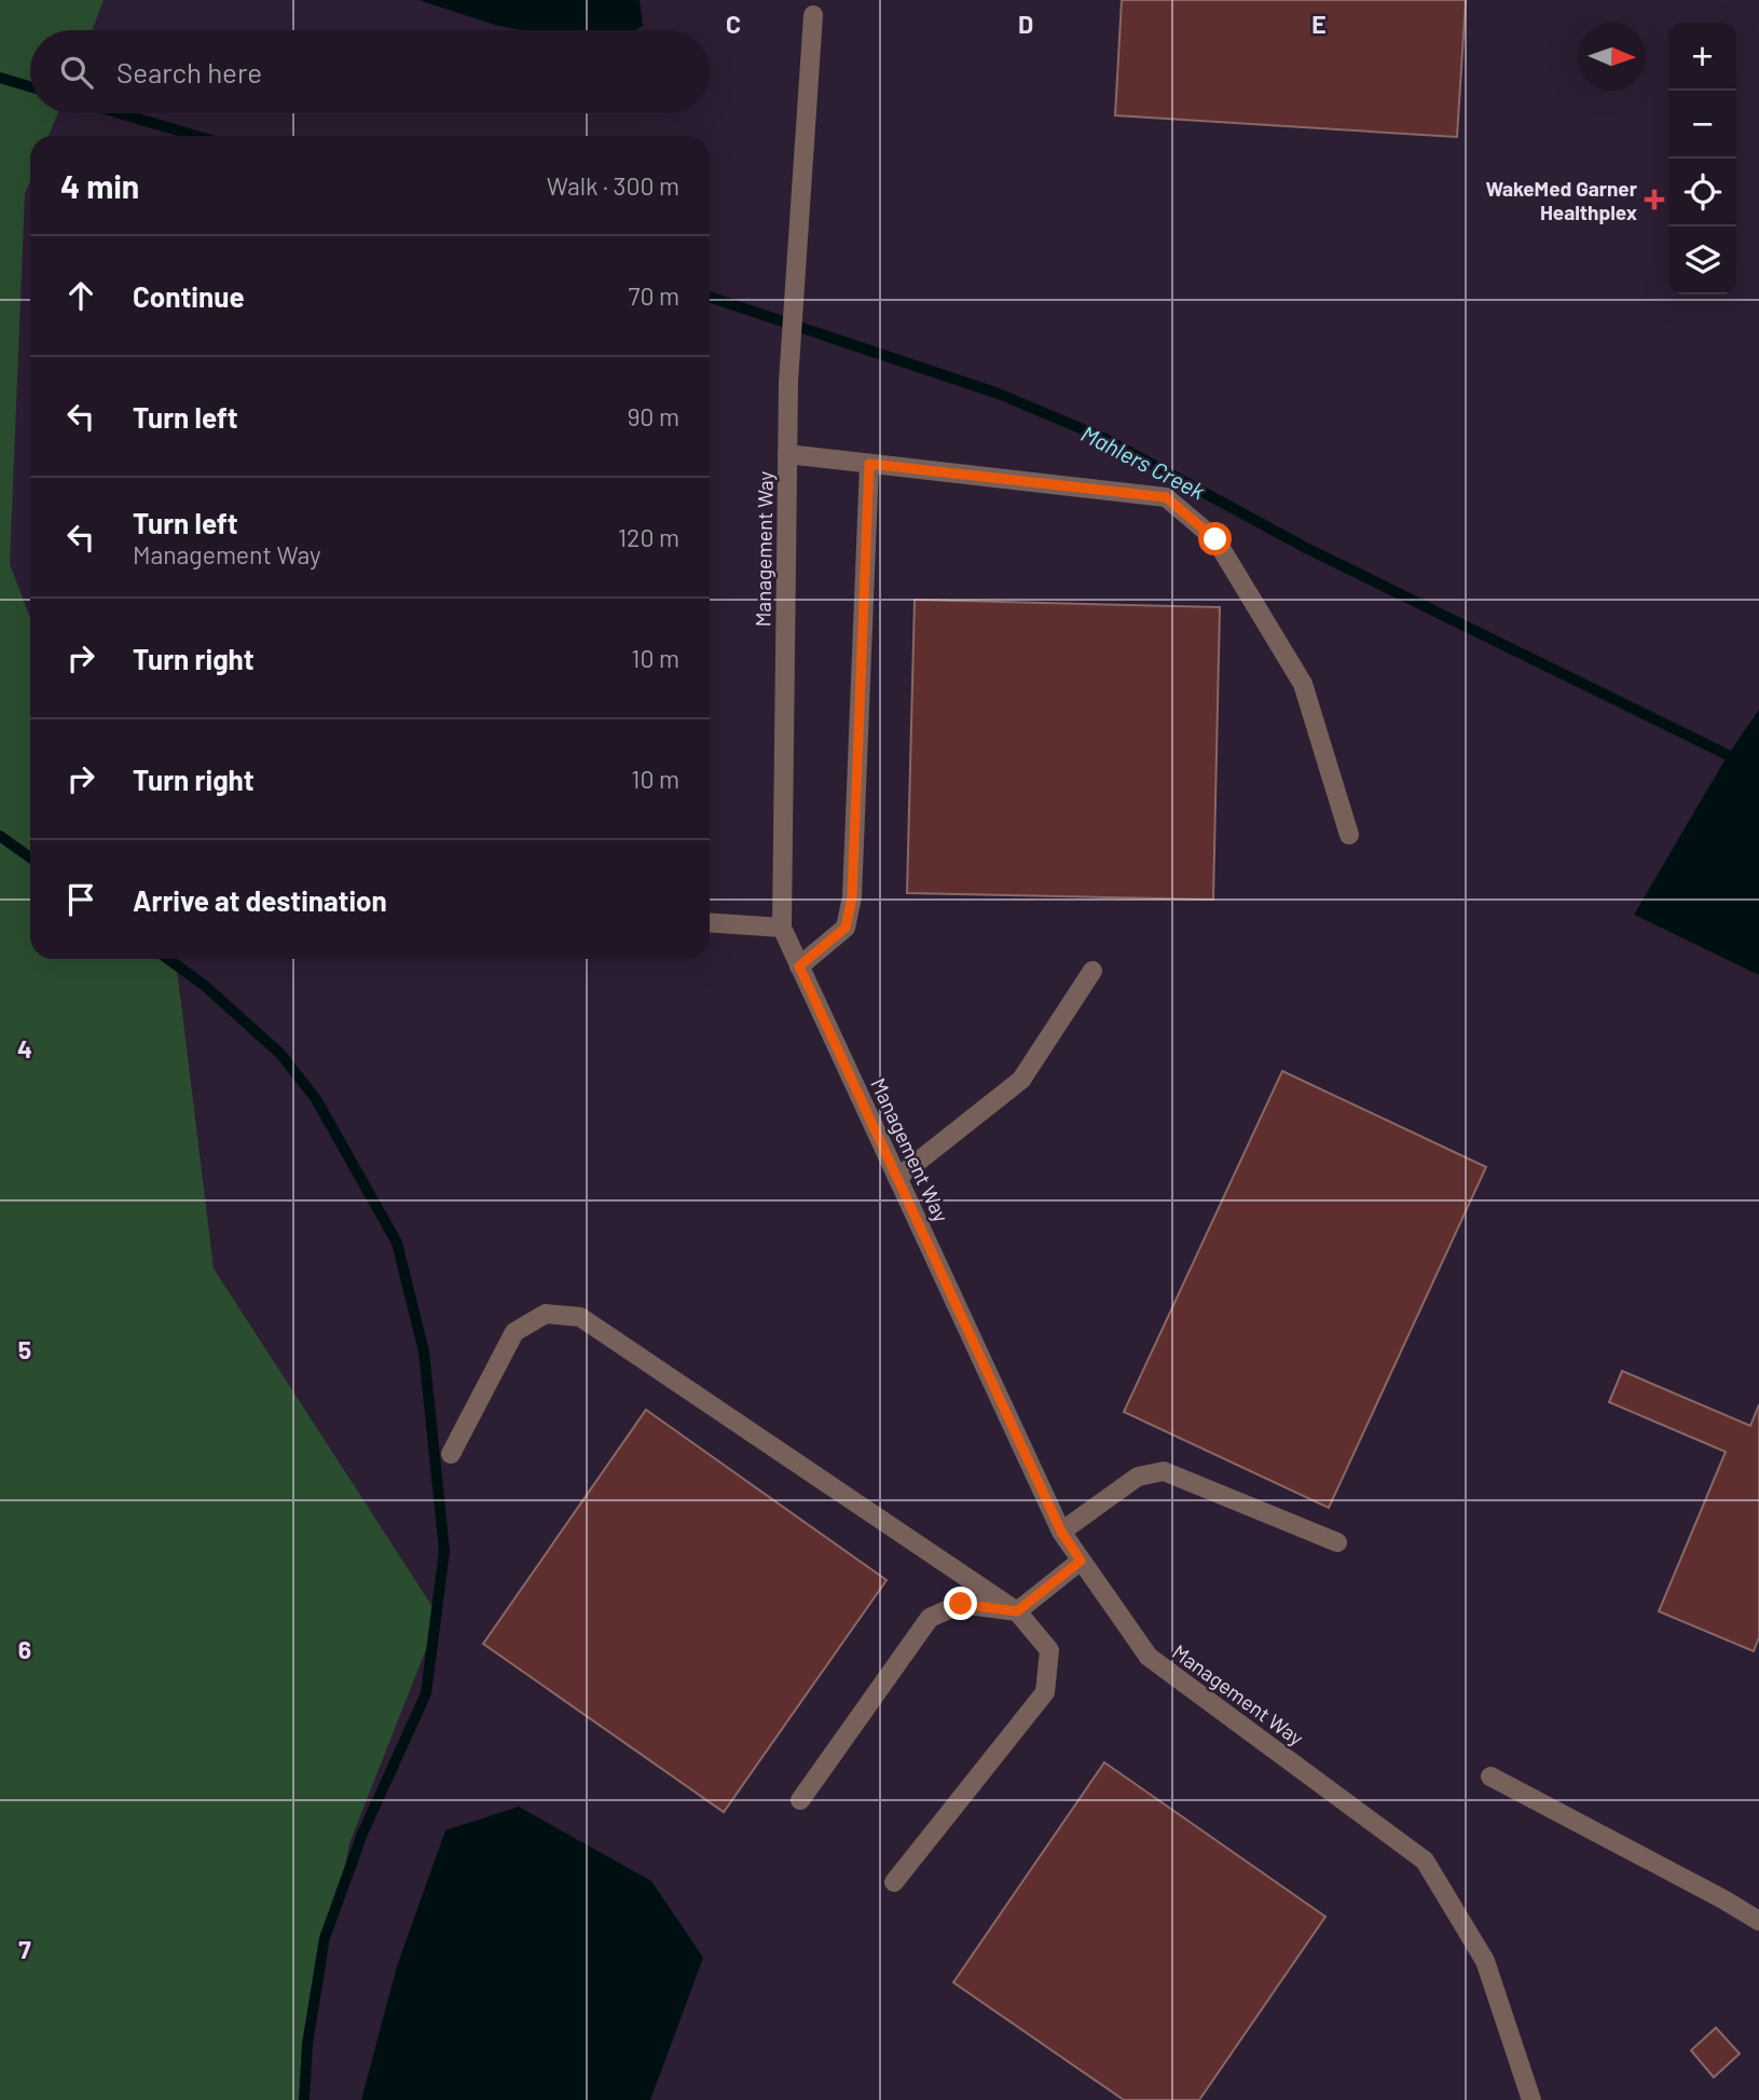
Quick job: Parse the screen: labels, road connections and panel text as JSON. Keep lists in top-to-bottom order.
{
  "streets": {
    "street": ["Management Way"]
  },
  "water": ["Mahlers Creek"],
  "places": {
    "health": ["WakeMed Garner Healthplex"]
  },
  "north": "right",
  "page": {
    "map_buttons": ["+", "−"],
    "search": "Search here",
    "heading": ["4 min", "Walk · 300 m"],
    "list": [
      ["Continue", "70 m"],
      ["Turn left", "90 m"],
      ["Turn left", "Management Way", "120 m"],
      ["Turn right", "10 m"],
      ["Turn right", "10 m"],
      "Arrive at destination"
    ]
  },
  "grid": {
    "columns": ["C", "D", "E"],
    "rows": [
      "4",
      "5",
      "6",
      "7"
    ]
  }
}
